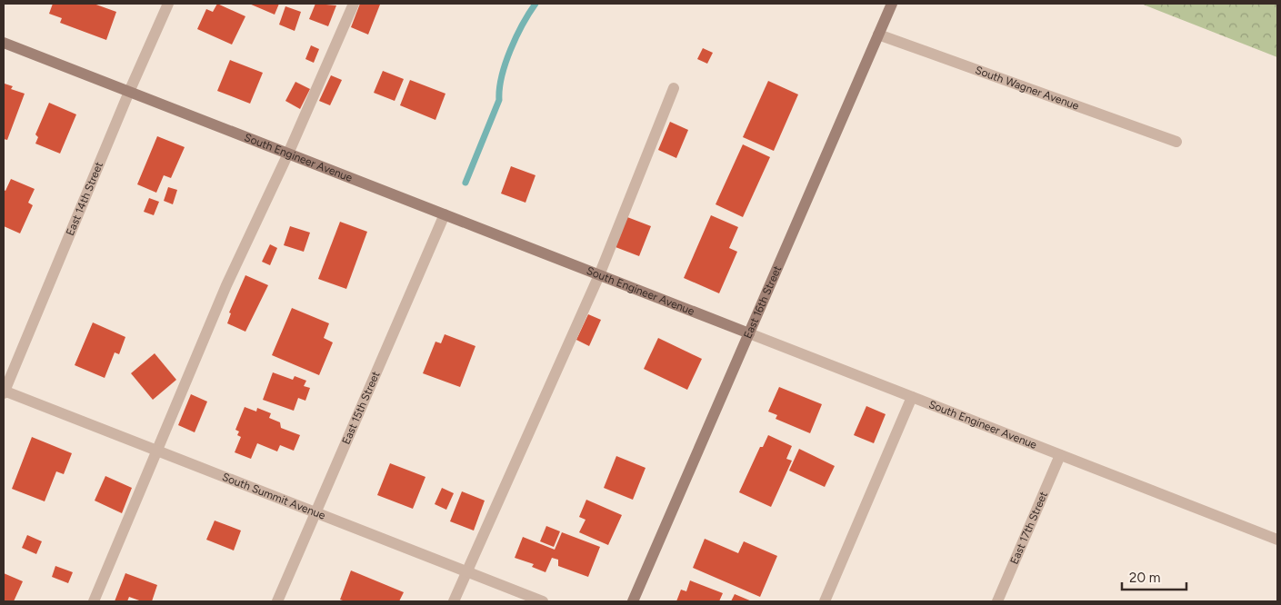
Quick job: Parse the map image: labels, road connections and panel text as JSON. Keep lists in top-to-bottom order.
{
  "streets": {
    "street": [
      "South Wagner Avenue",
      "South Engineer Avenue",
      "East 14th Street",
      "East 16th Street",
      "East 15th Street",
      "South Summit Avenue",
      "East 17th Street"
    ]
  },
  "crossings": [
    ["South Wagner Avenue", "East 16th Street"],
    ["South Engineer Avenue", "East 14th Street"],
    ["South Engineer Avenue", "East 16th Street"],
    ["South Engineer Avenue", "East 15th Street"],
    ["South Engineer Avenue", "East 17th Street"],
    ["East 14th Street", "South Summit Avenue"],
    ["East 15th Street", "South Summit Avenue"]
  ],
  "scale_bar": "20 m"
}
